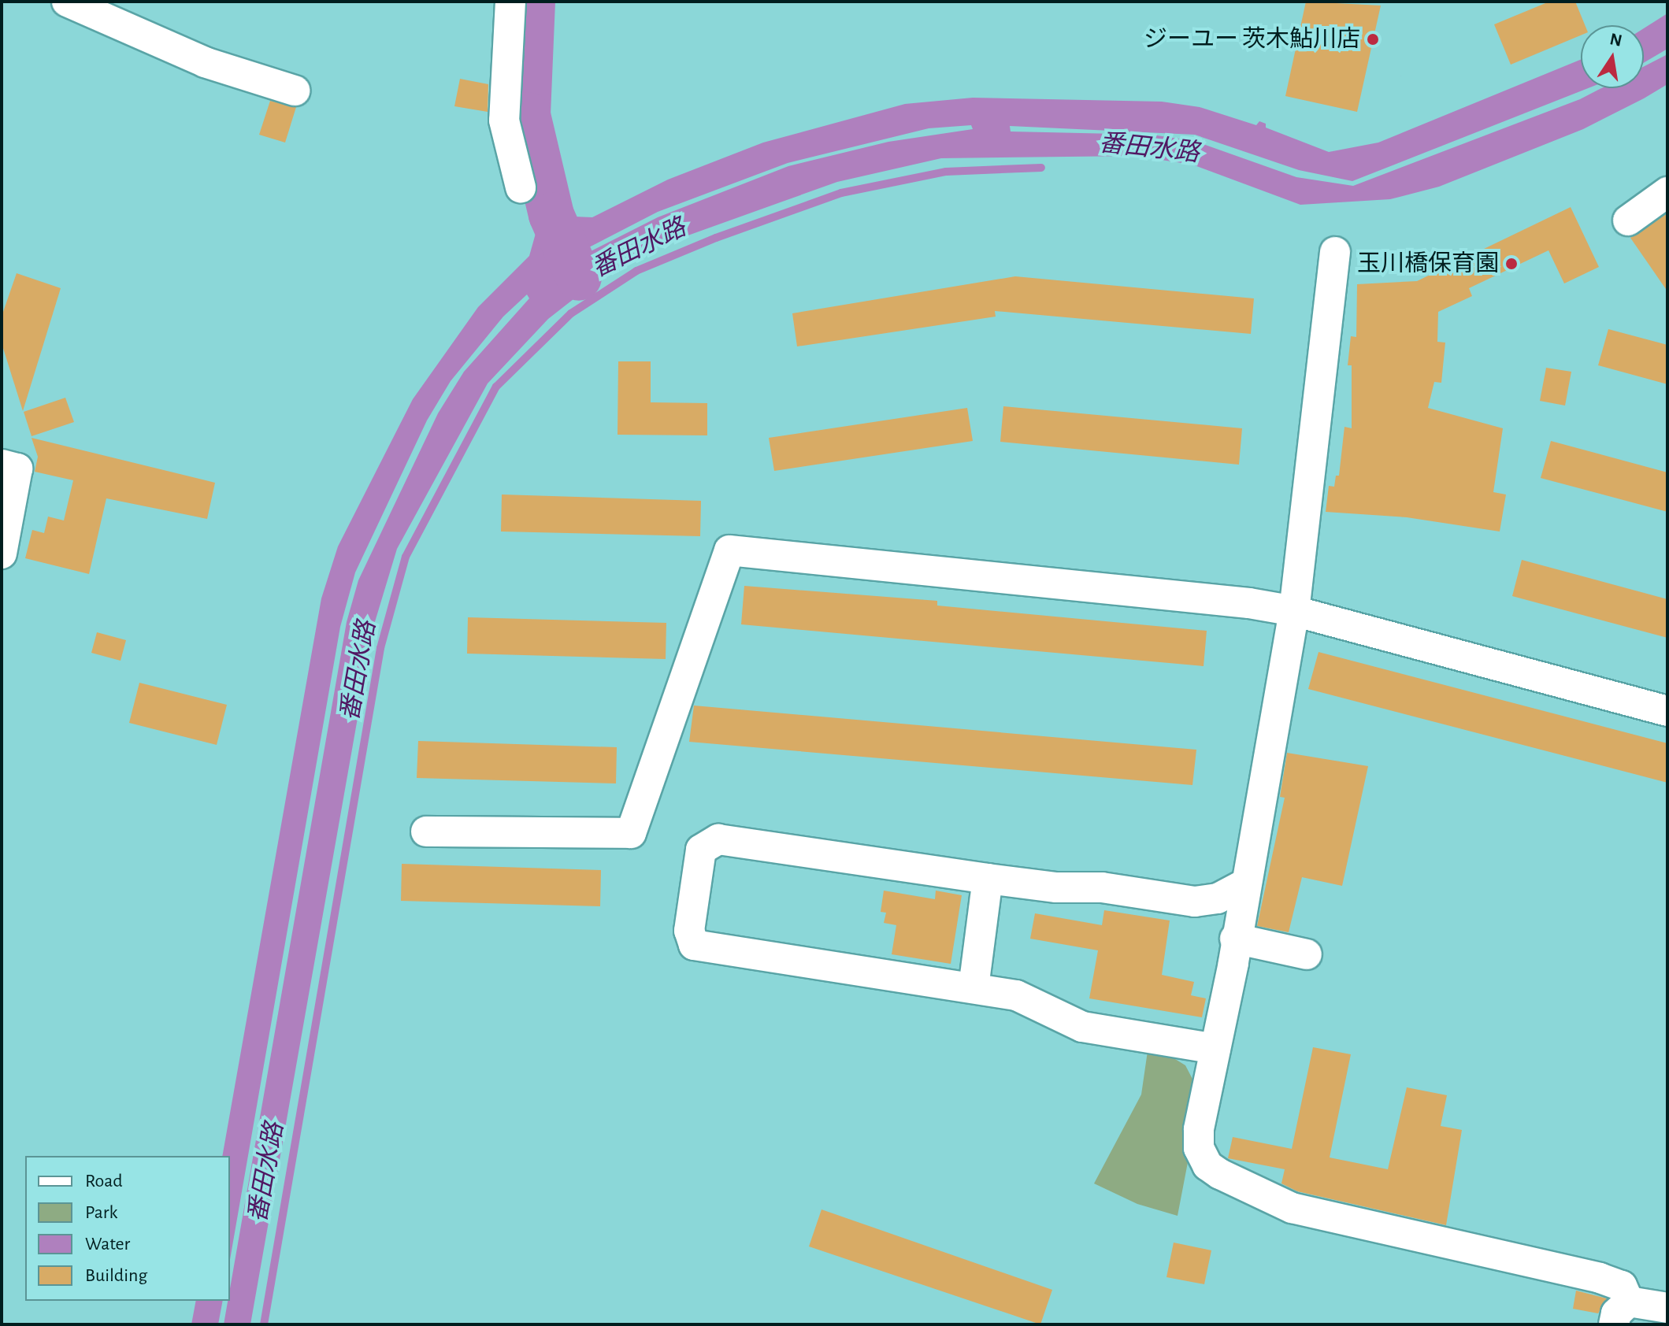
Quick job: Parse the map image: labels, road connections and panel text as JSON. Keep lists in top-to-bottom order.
{
  "water": ["番田水路"],
  "places": ["ジーユー 茨木鮎川店", "玉川橋保育園"],
  "legend": [
    "Road",
    "Park",
    "Water",
    "Building"
  ],
  "north": "top"
}
